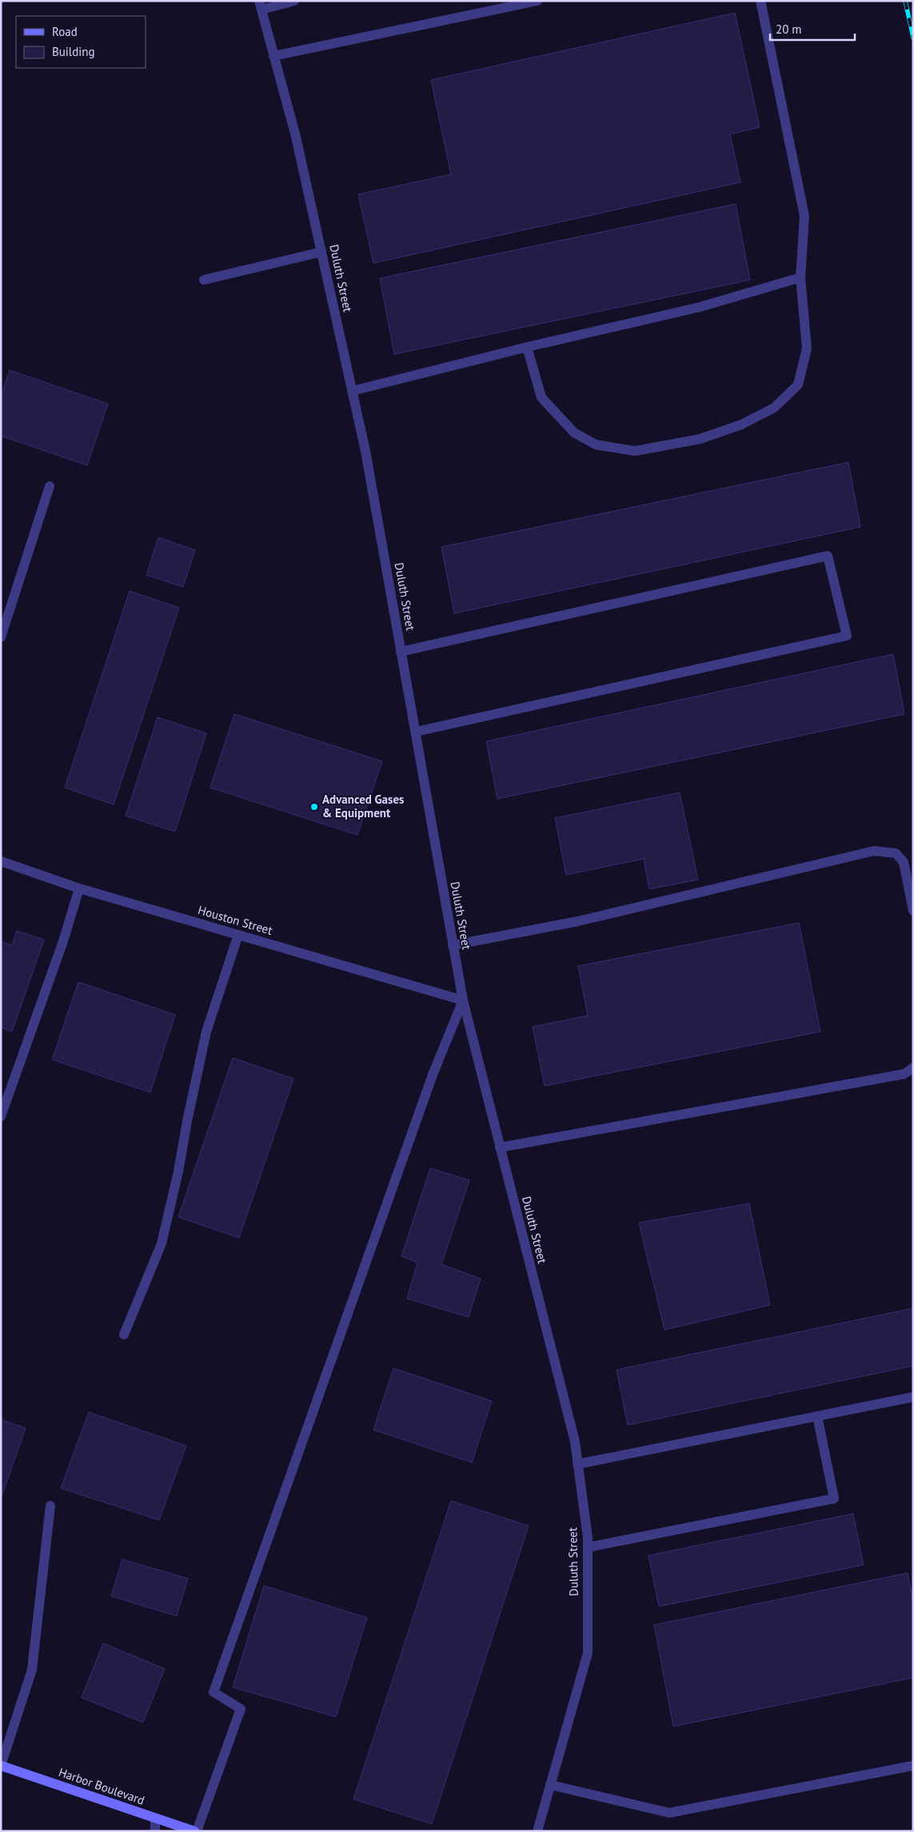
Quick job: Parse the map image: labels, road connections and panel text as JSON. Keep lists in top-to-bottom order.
{
  "streets": {
    "main road": ["Harbor Boulevard"],
    "street": ["Duluth Street", "Houston Street"]
  },
  "crossings": [
    ["Duluth Street", "Houston Street"]
  ],
  "places": ["Advanced Gases & Equipment"],
  "legend": ["Road", "Building"],
  "scale_bar": "20 m"
}
